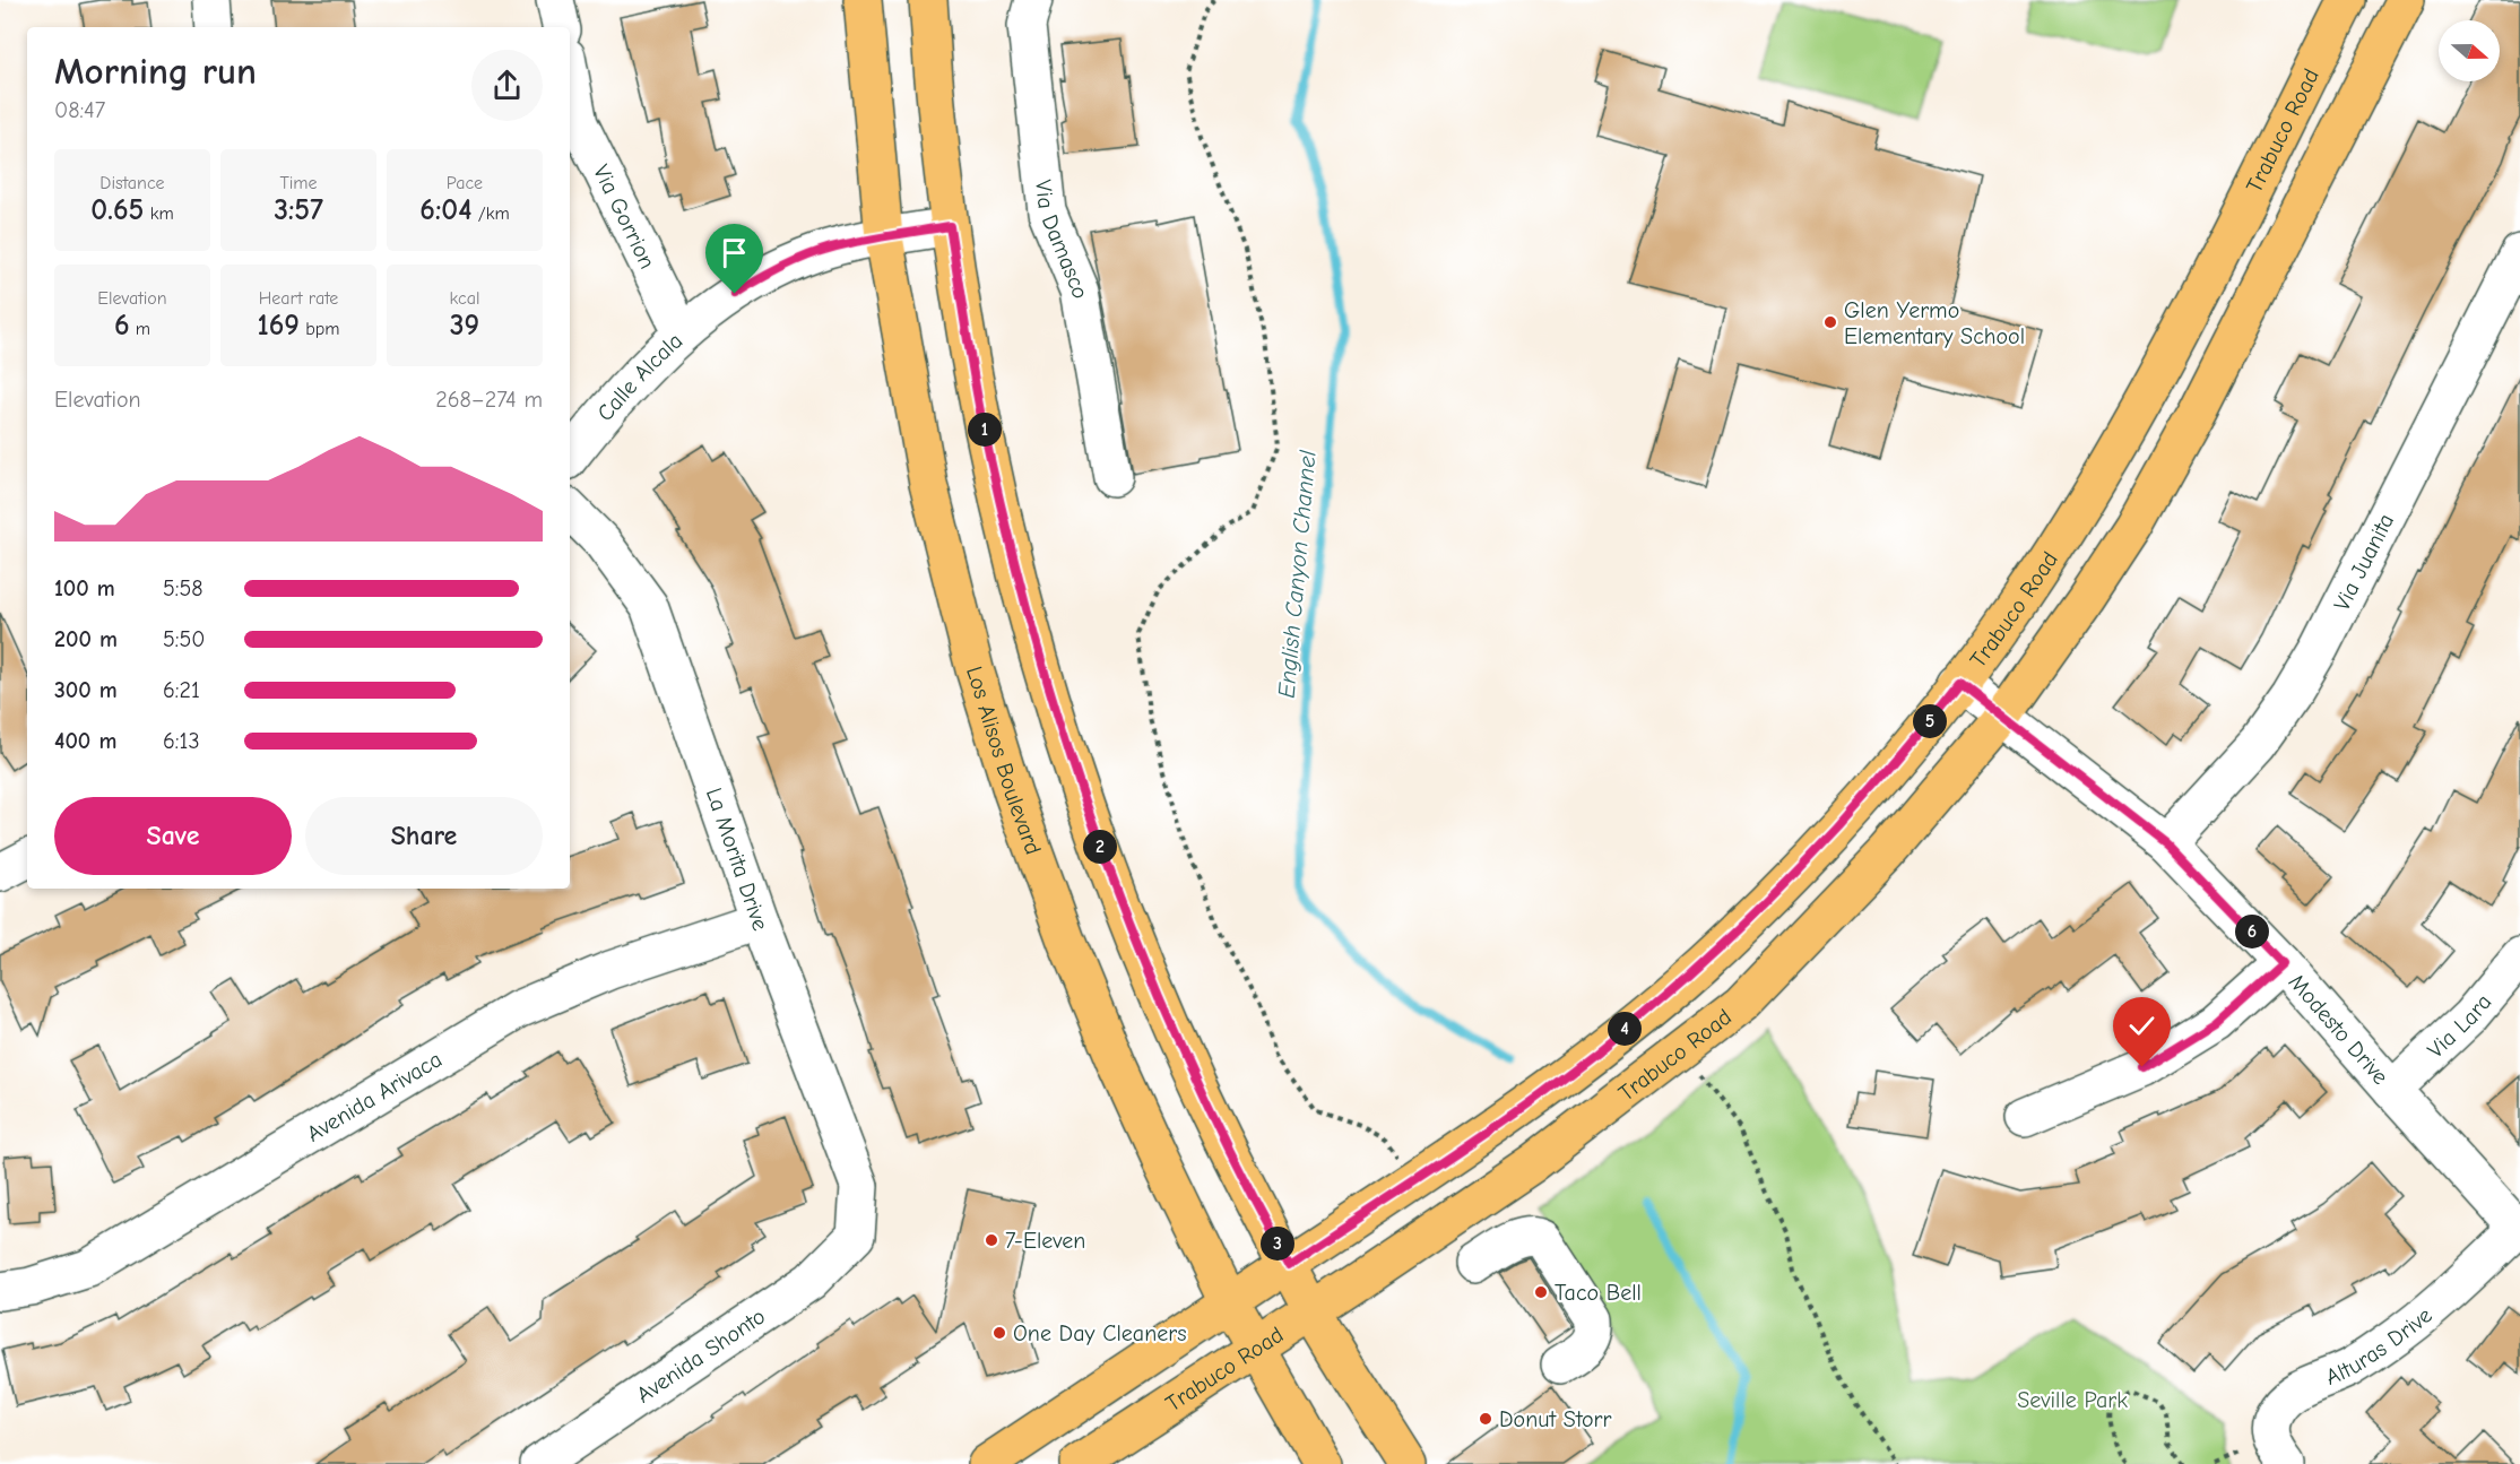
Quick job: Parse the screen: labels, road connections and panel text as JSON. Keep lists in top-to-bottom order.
{
  "streets": {
    "main road": ["Trabuco Road", "Los Alisos Boulevard"],
    "street": [
      "Via Gorrion",
      "Via Damasco",
      "Calle Alcala",
      "Via Juanita",
      "La Morita Drive",
      "Via Lara",
      "Modesto Drive",
      "Avenida Arivaca",
      "Alturas Drive",
      "Avenida Shonto"
    ]
  },
  "crossings": [
    ["Trabuco Road", "Los Alisos Boulevard"],
    ["Trabuco Road", "Modesto Drive"],
    ["Via Gorrion", "Calle Alcala"],
    ["Calle Alcala", "Los Alisos Boulevard"],
    ["Via Juanita", "Modesto Drive"],
    ["La Morita Drive", "Avenida Arivaca"],
    ["La Morita Drive", "Avenida Shonto"],
    ["Via Lara", "Modesto Drive"],
    ["Modesto Drive", "Alturas Drive"]
  ],
  "water": ["English Canyon Channel"],
  "parks": ["Seville Park"],
  "places": [
    "Glen Yermo Elementary School",
    "7-Eleven",
    "Taco Bell",
    "One Day Cleaners",
    "Donut Storr"
  ],
  "north": "right",
  "page": {
    "heading": ["Morning run", "08:47"],
    "stats": [
      ["Distance", "0.65 km"],
      ["Time", "3:57"],
      ["Pace", "6:04 /km"],
      ["Elevation", "6 m"],
      ["Heart rate", "169 bpm"],
      ["kcal", "39"]
    ],
    "chart": ["Elevation", "268–274 m"],
    "pins": [
      "1",
      "5",
      "2",
      "6",
      "4",
      "3"
    ],
    "list": [
      {
        "name": "100 m",
        "note": "5:58"
      },
      {
        "name": "200 m",
        "note": "5:50"
      },
      {
        "name": "300 m",
        "note": "6:21"
      },
      {
        "name": "400 m",
        "note": "6:13"
      }
    ],
    "buttons": ["Save", "Share"]
  }
}
